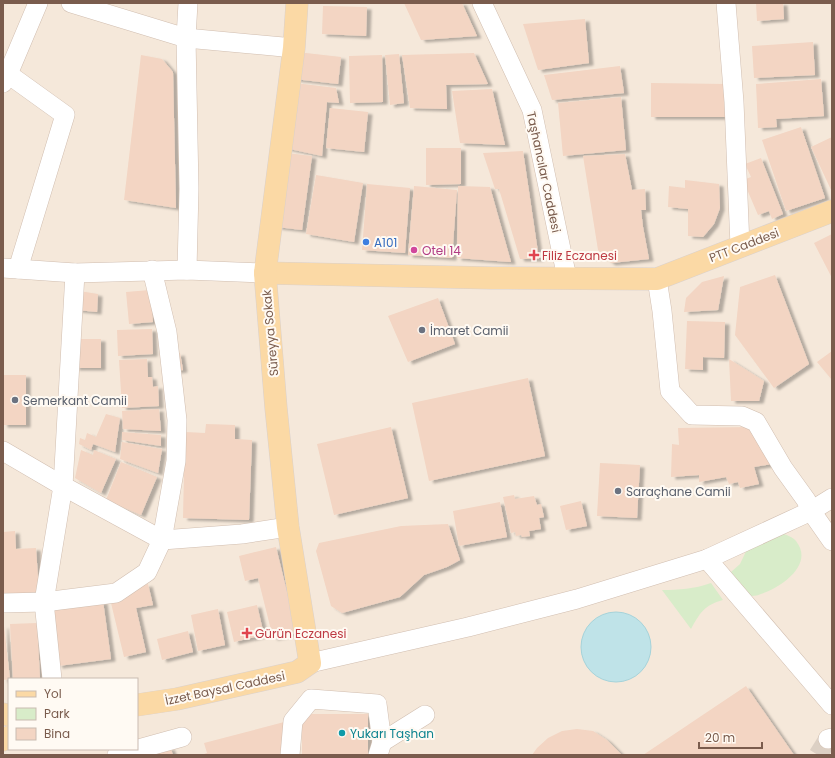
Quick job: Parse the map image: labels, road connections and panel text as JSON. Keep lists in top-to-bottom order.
{
  "streets": {
    "main road": ["PTT Caddesi", "Süreyya Sokak", "İzzet Baysal Caddesi"],
    "street": ["Taşhancılar Caddesi"]
  },
  "crossings": [
    ["Süreyya Sokak", "İzzet Baysal Caddesi"]
  ],
  "places": {
    "other": [
      "A101",
      "Otel 14",
      "İmaret Camii",
      "Semerkant Camii",
      "Saraçhane Camii",
      "Yukarı Taşhan"
    ],
    "health": ["Filiz Eczanesi", "Gürün Eczanesi"]
  },
  "legend": ["Yol", "Park", "Bina"],
  "scale_bar": "20 m"
}
